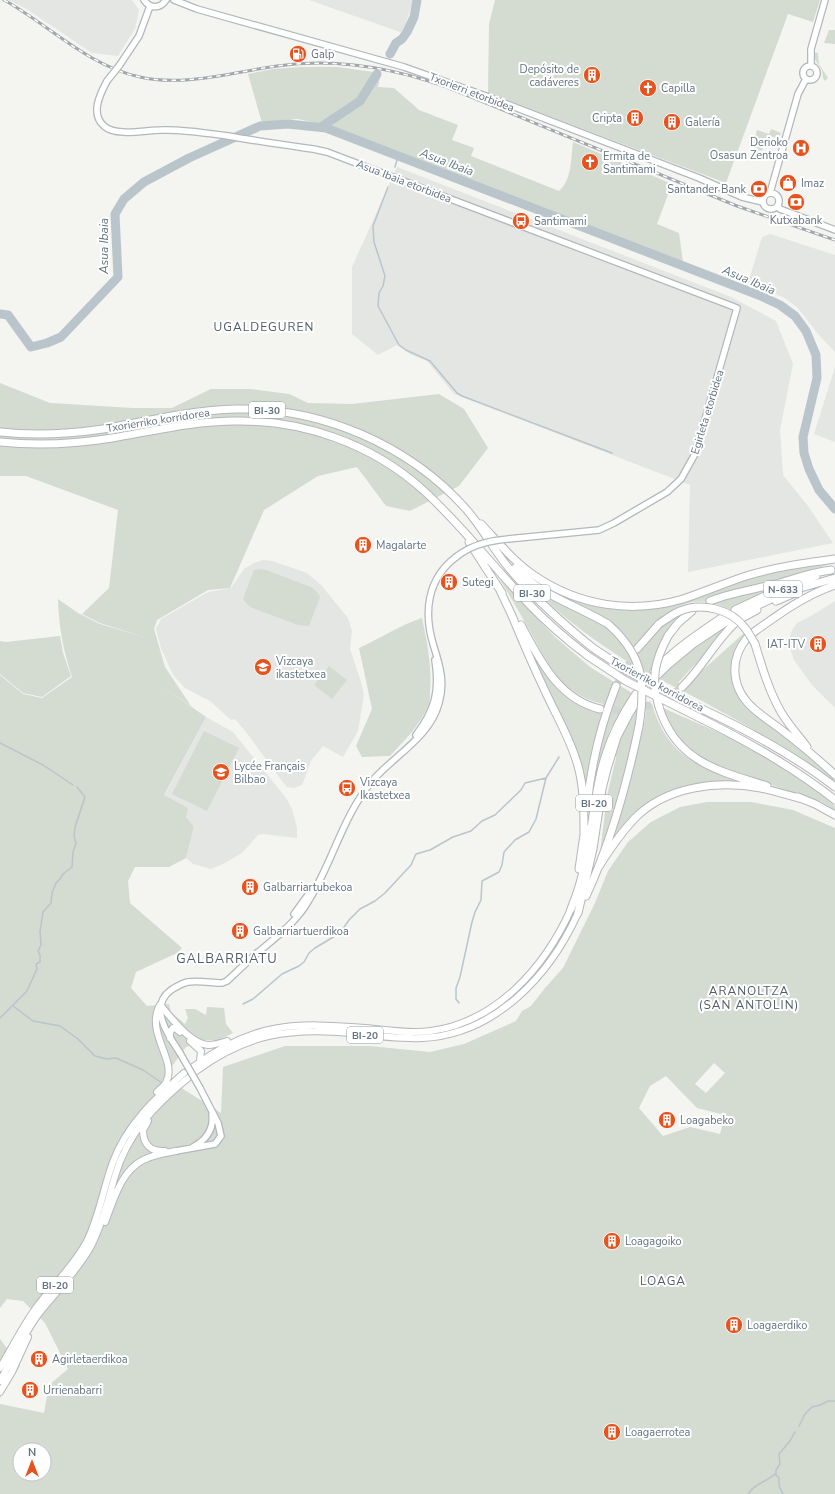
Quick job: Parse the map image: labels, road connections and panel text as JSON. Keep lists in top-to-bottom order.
{
  "streets": {
    "highway": [
      "BI-30",
      "Txorierriko korridorea",
      "N-633",
      "BI-20"
    ],
    "street": ["Txorierri etorbidea", "Asua Ibaia etorbidea", "Egirleta etorbidea"]
  },
  "crossings": [
    ["Asua Ibaia etorbidea", "Egirleta etorbidea"]
  ],
  "districts": [
    "UGALDEGUREN",
    "GALBARRIATU",
    "ARANOLTZA (SAN ANTOLIN)",
    "LOAGA"
  ],
  "water": ["Asua Ibaia"],
  "places": {
    "fuel station": ["Galp"],
    "building": [
      "Depósito de cadáveres",
      "Cripta",
      "Galería",
      "Magalarte",
      "Sutegi",
      "IAT-ITV",
      "Galbarriartubekoa",
      "Galbarriartuerdikoa",
      "Loagabeko",
      "Loagagoiko",
      "Loagaerdiko",
      "Agirletaerdikoa",
      "Urrienabarri",
      "Loagaerrotea"
    ],
    "church": ["Capilla", "Ermita de Santimami"],
    "hospital": ["Derioko Osasun Zentroa"],
    "shop": ["Imaz"],
    "bank": ["Santander Bank", "Kutxabank"],
    "bus stop": ["Santimami", "Vizcaya Ikastetxea"],
    "school or university": ["Vizcaya ikastetxea", "Lycée Français Bilbao"]
  },
  "north": "top"
}
